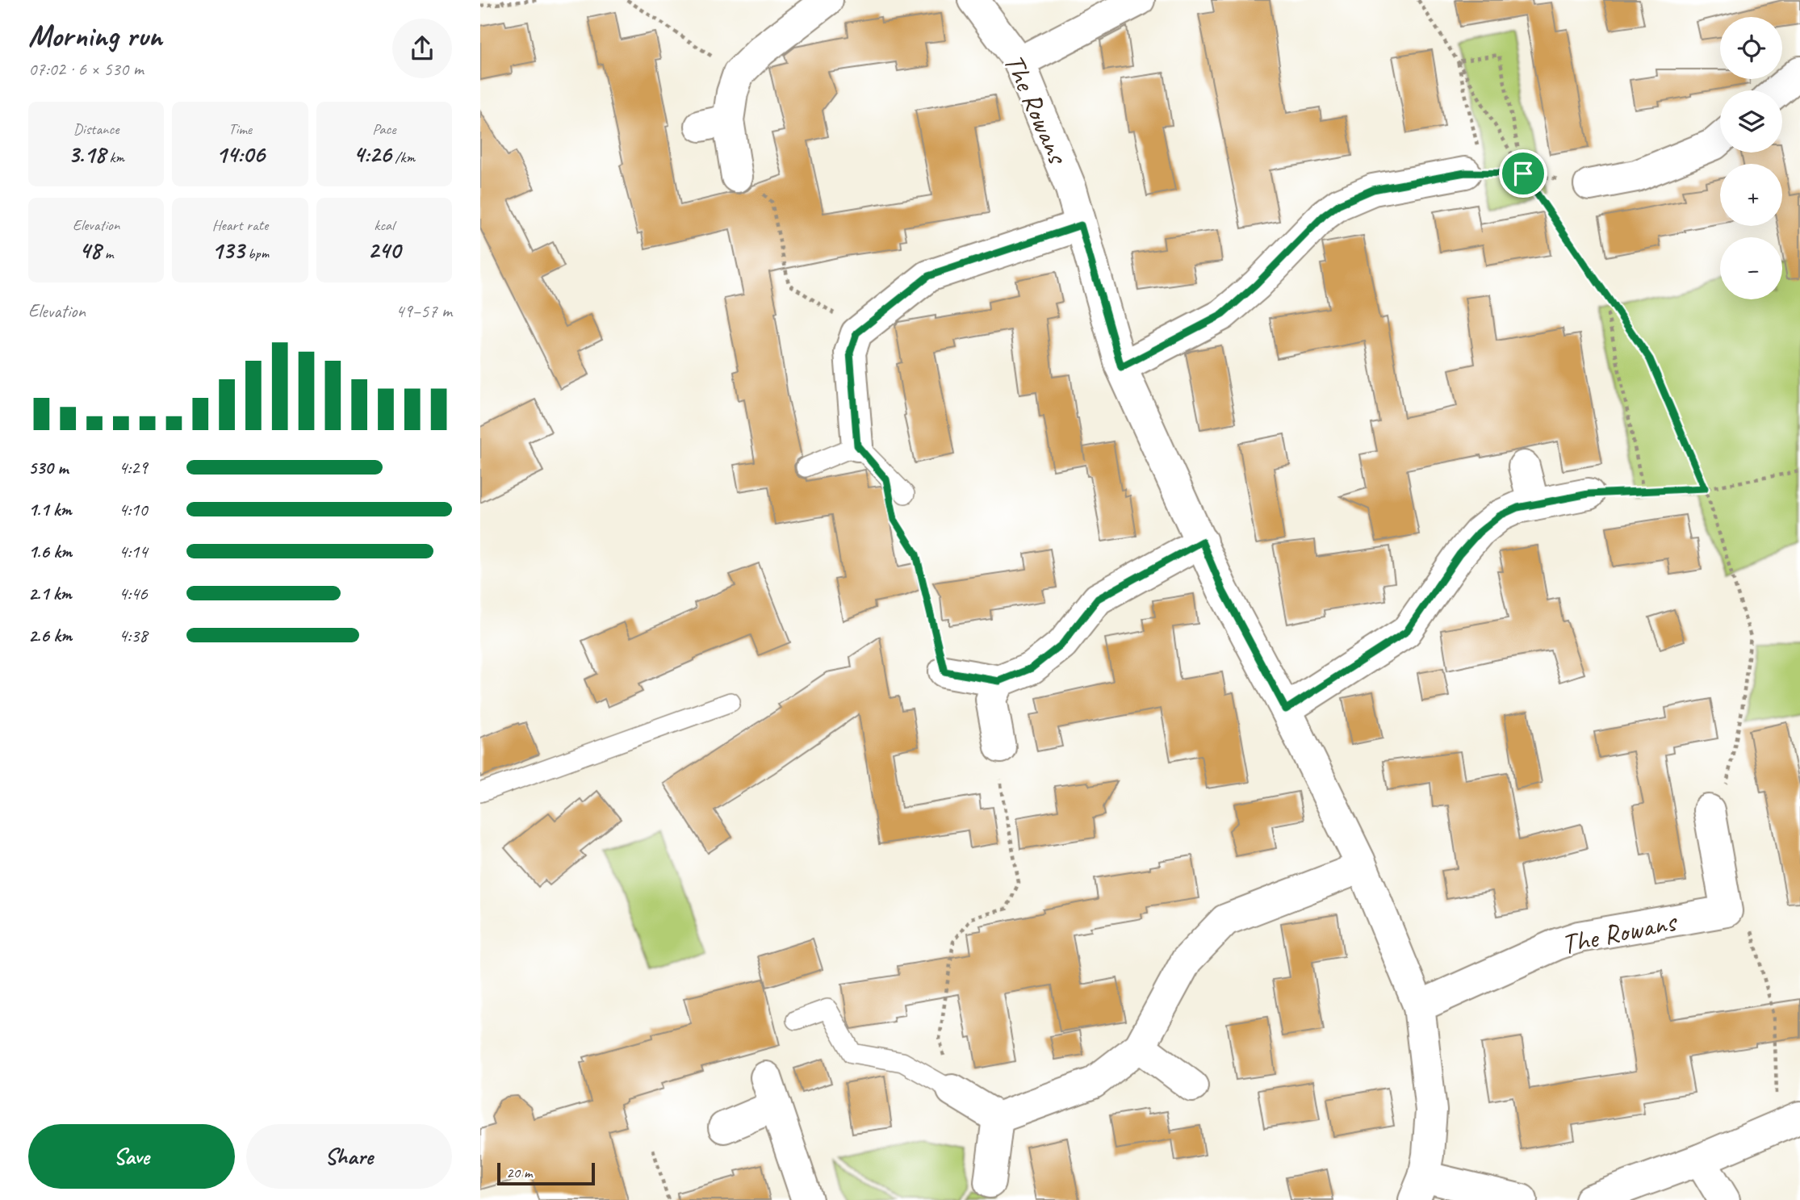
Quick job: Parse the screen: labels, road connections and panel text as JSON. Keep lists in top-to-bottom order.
{
  "streets": {
    "street": ["The Rowans"]
  },
  "scale_bar": "20 m",
  "page": {
    "heading": ["Morning run", "07:02 · 6 × 530 m"],
    "map_buttons": ["+", "−"],
    "stats": [
      ["Distance", "3.18 km"],
      ["Time", "14:06"],
      ["Pace", "4:26 /km"],
      ["Elevation", "48 m"],
      ["Heart rate", "133 bpm"],
      ["kcal", "240"]
    ],
    "chart": ["Elevation", "49–57 m"],
    "list": [
      {
        "name": "530 m",
        "note": "4:29"
      },
      {
        "name": "1.1 km",
        "note": "4:10"
      },
      {
        "name": "1.6 km",
        "note": "4:14"
      },
      {
        "name": "2.1 km",
        "note": "4:46"
      },
      {
        "name": "2.6 km",
        "note": "4:38"
      }
    ],
    "buttons": ["Save", "Share"],
    "scale": "20 m"
  }
}
